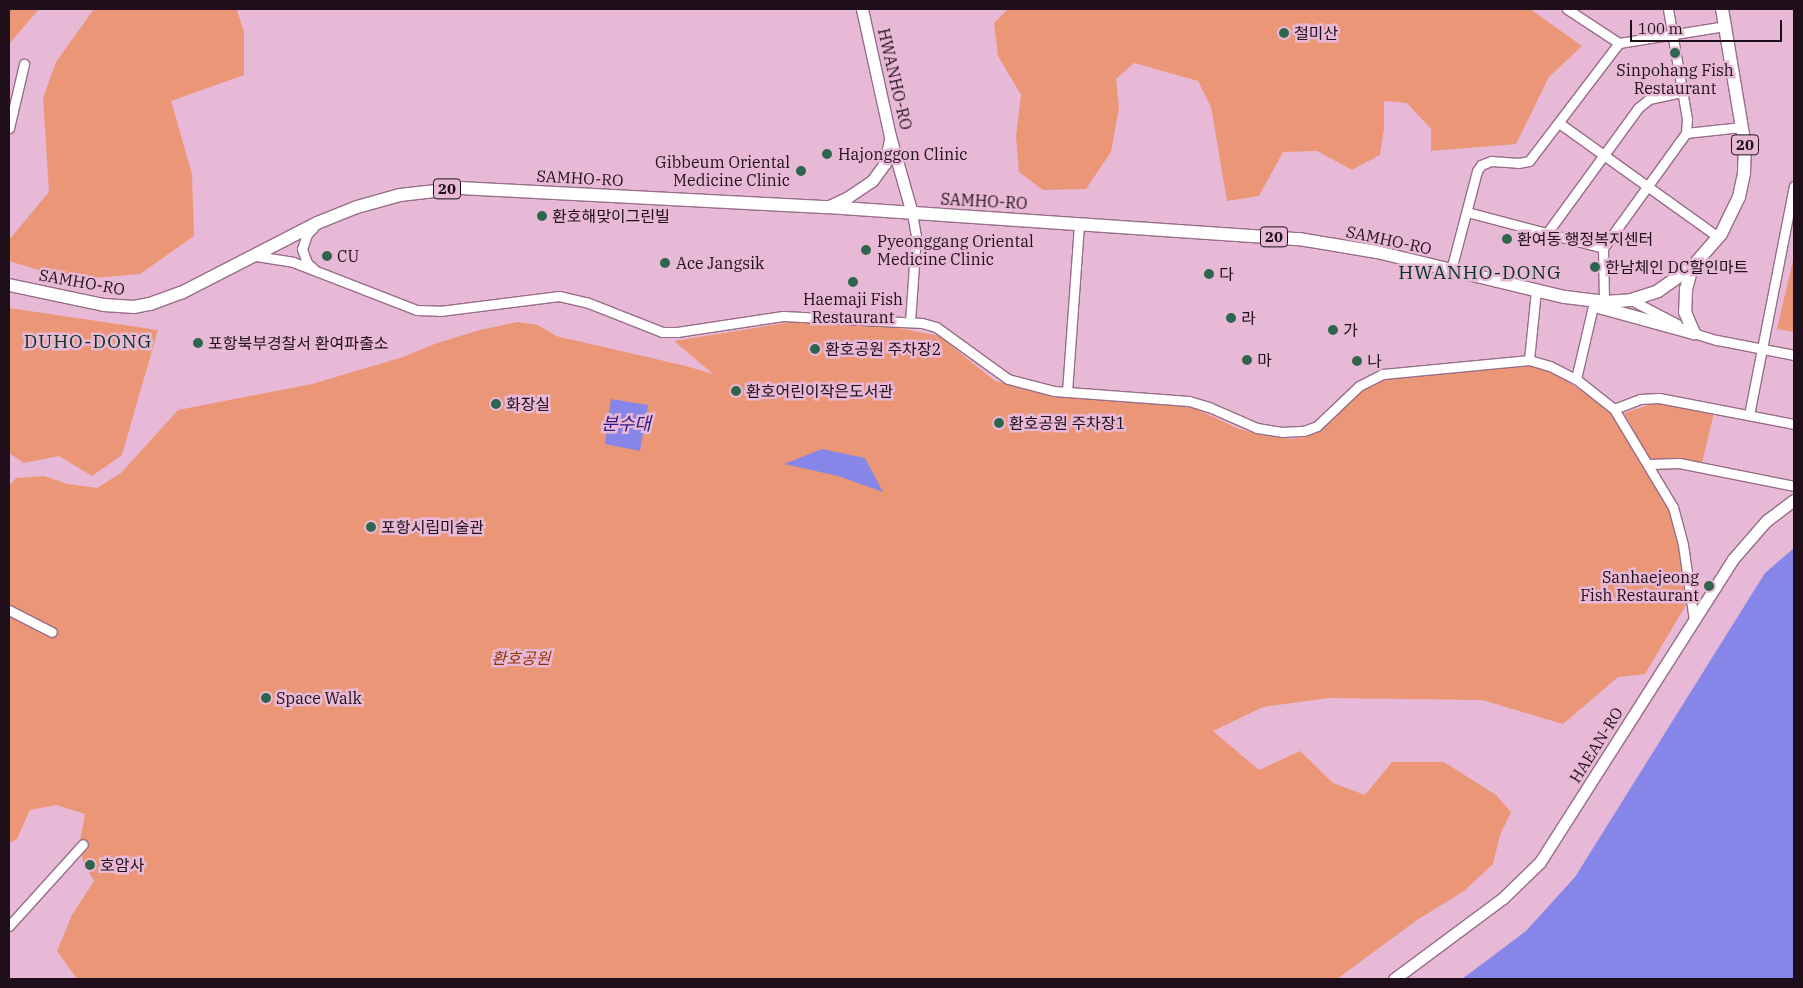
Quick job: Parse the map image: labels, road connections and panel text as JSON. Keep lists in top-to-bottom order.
{
  "streets": {
    "main road": ["20", "SAMHO-RO"],
    "street": ["HWANHO-RO", "HAEAN-RO"]
  },
  "crossings": [
    ["HWANHO-RO", "SAMHO-RO"],
    ["20", "SAMHO-RO"]
  ],
  "districts": ["HWANHO-DONG", "DUHO-DONG"],
  "water": ["분수대"],
  "parks": ["환호공원"],
  "places": [
    "철미산",
    "Sinpohang Fish Restaurant",
    "Hajonggon Clinic",
    "Gibbeum Oriental Medicine Clinic",
    "환호해맞이그린빌",
    "환여동 행정복지센터",
    "Pyeonggang Oriental Medicine Clinic",
    "CU",
    "Ace Jangsik",
    "한남체인 DC할인마트",
    "다",
    "Haemaji Fish Restaurant",
    "라",
    "가",
    "포항북부경찰서 환여파출소",
    "환호공원 주차장2",
    "마",
    "나",
    "환호어린이작은도서관",
    "화장실",
    "환호공원 주차장1",
    "포항시립미술관",
    "Sanhaejeong Fish Restaurant",
    "Space Walk",
    "호암사"
  ],
  "scale_bar": "100 m"
}
